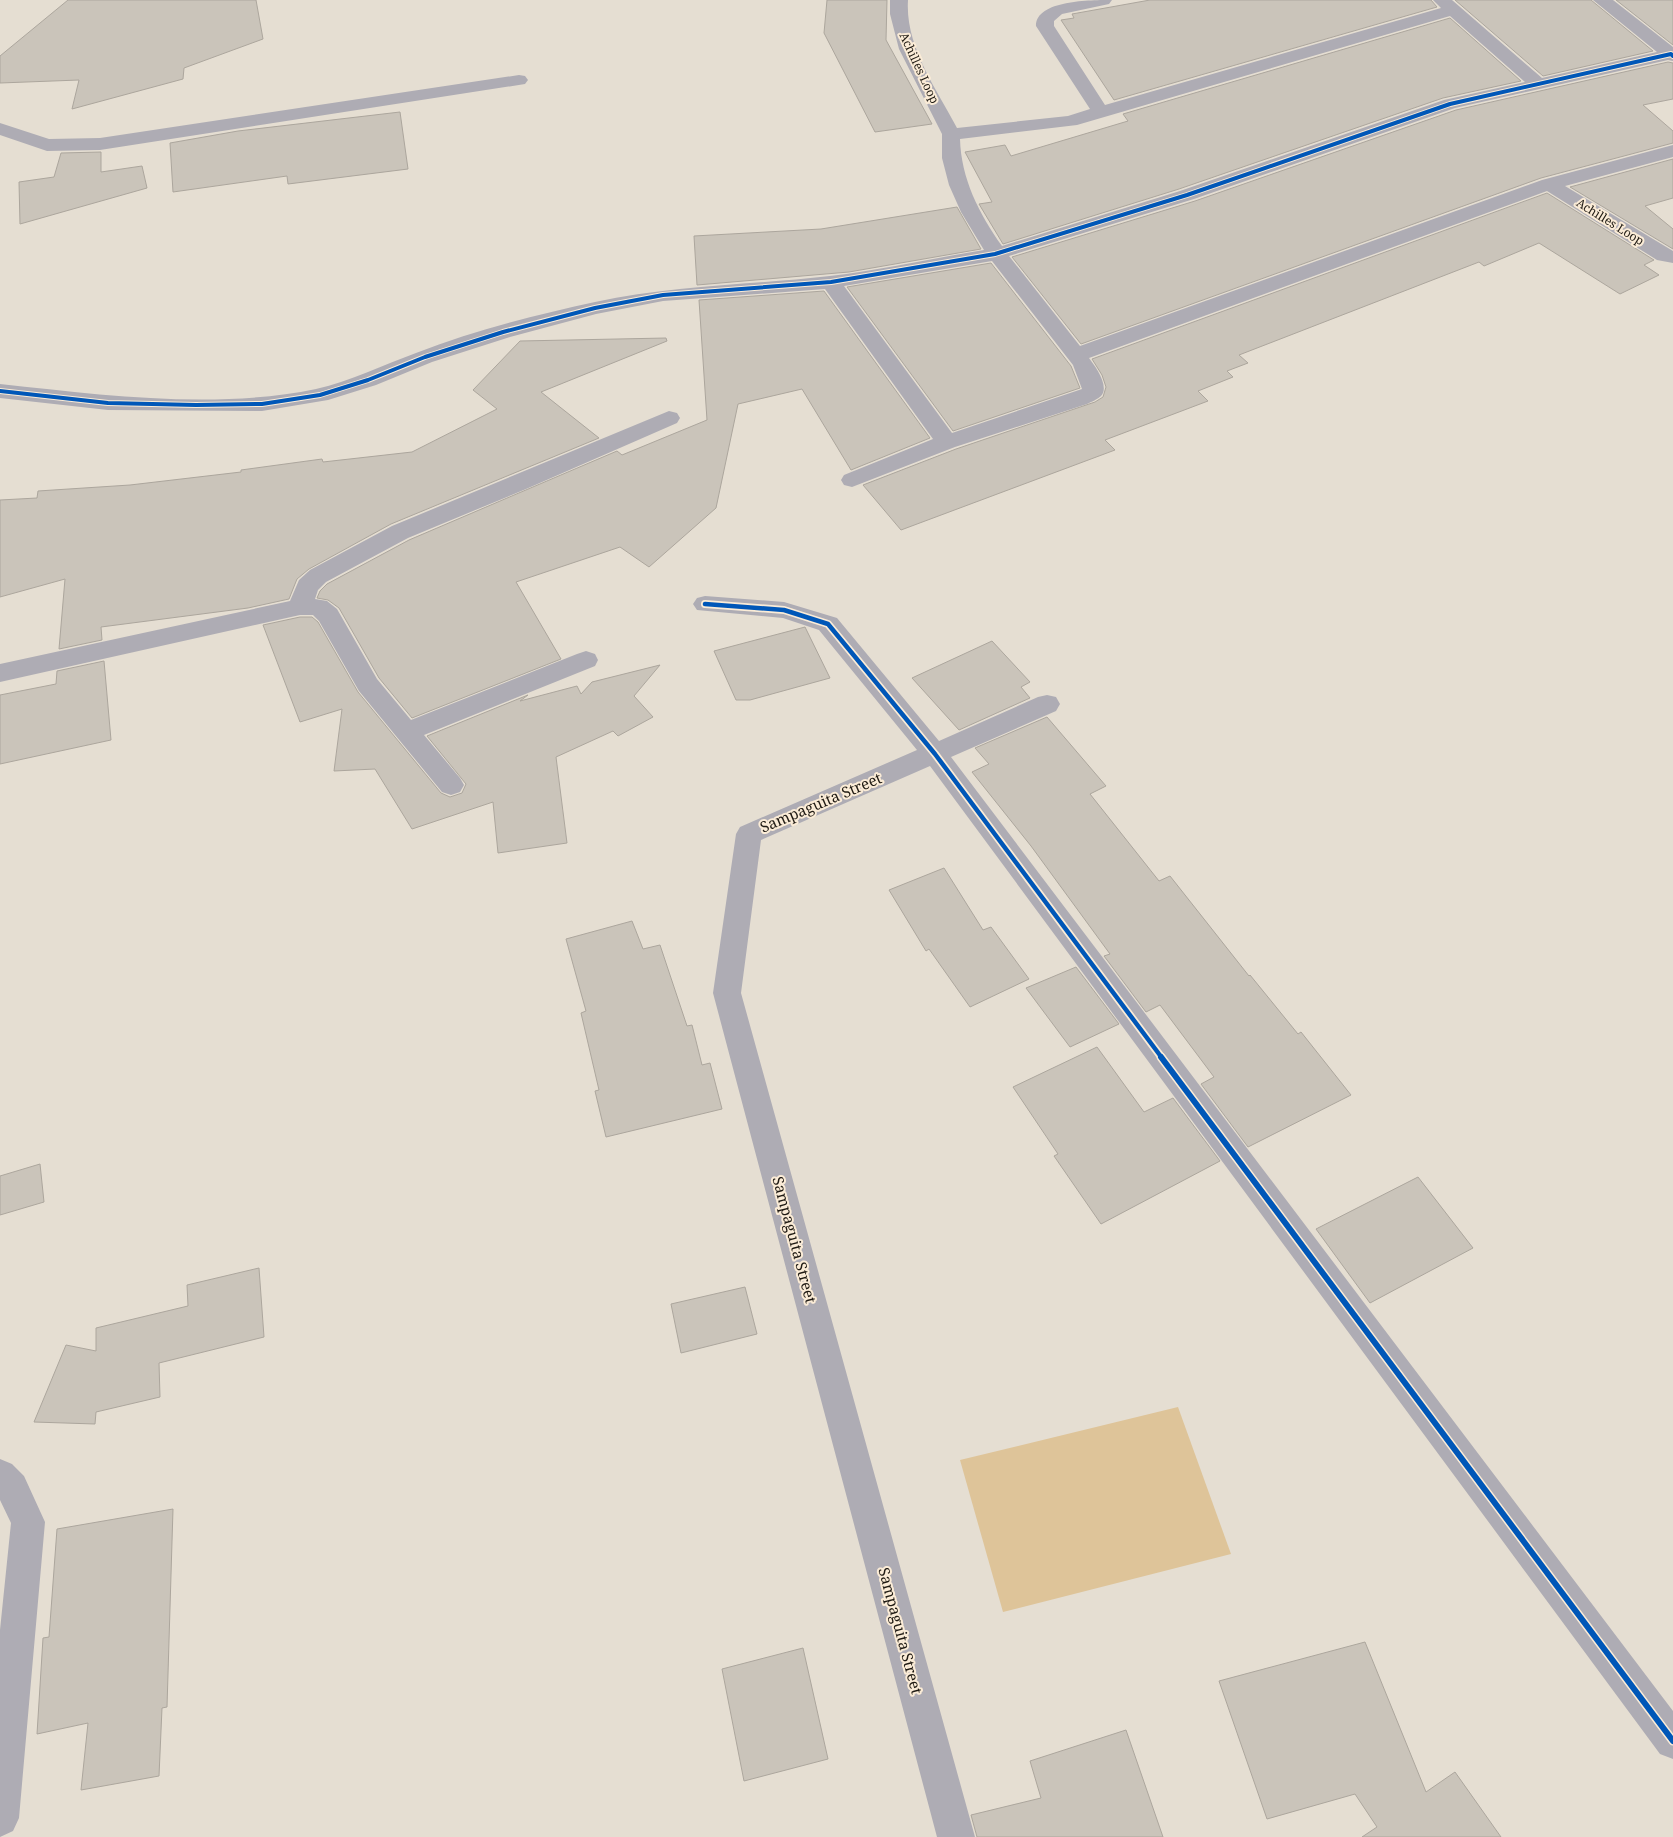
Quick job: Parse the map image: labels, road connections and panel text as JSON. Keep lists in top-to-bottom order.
{
  "streets": {
    "street": ["Achilles Loop", "Sampaguita Street"]
  }
}
